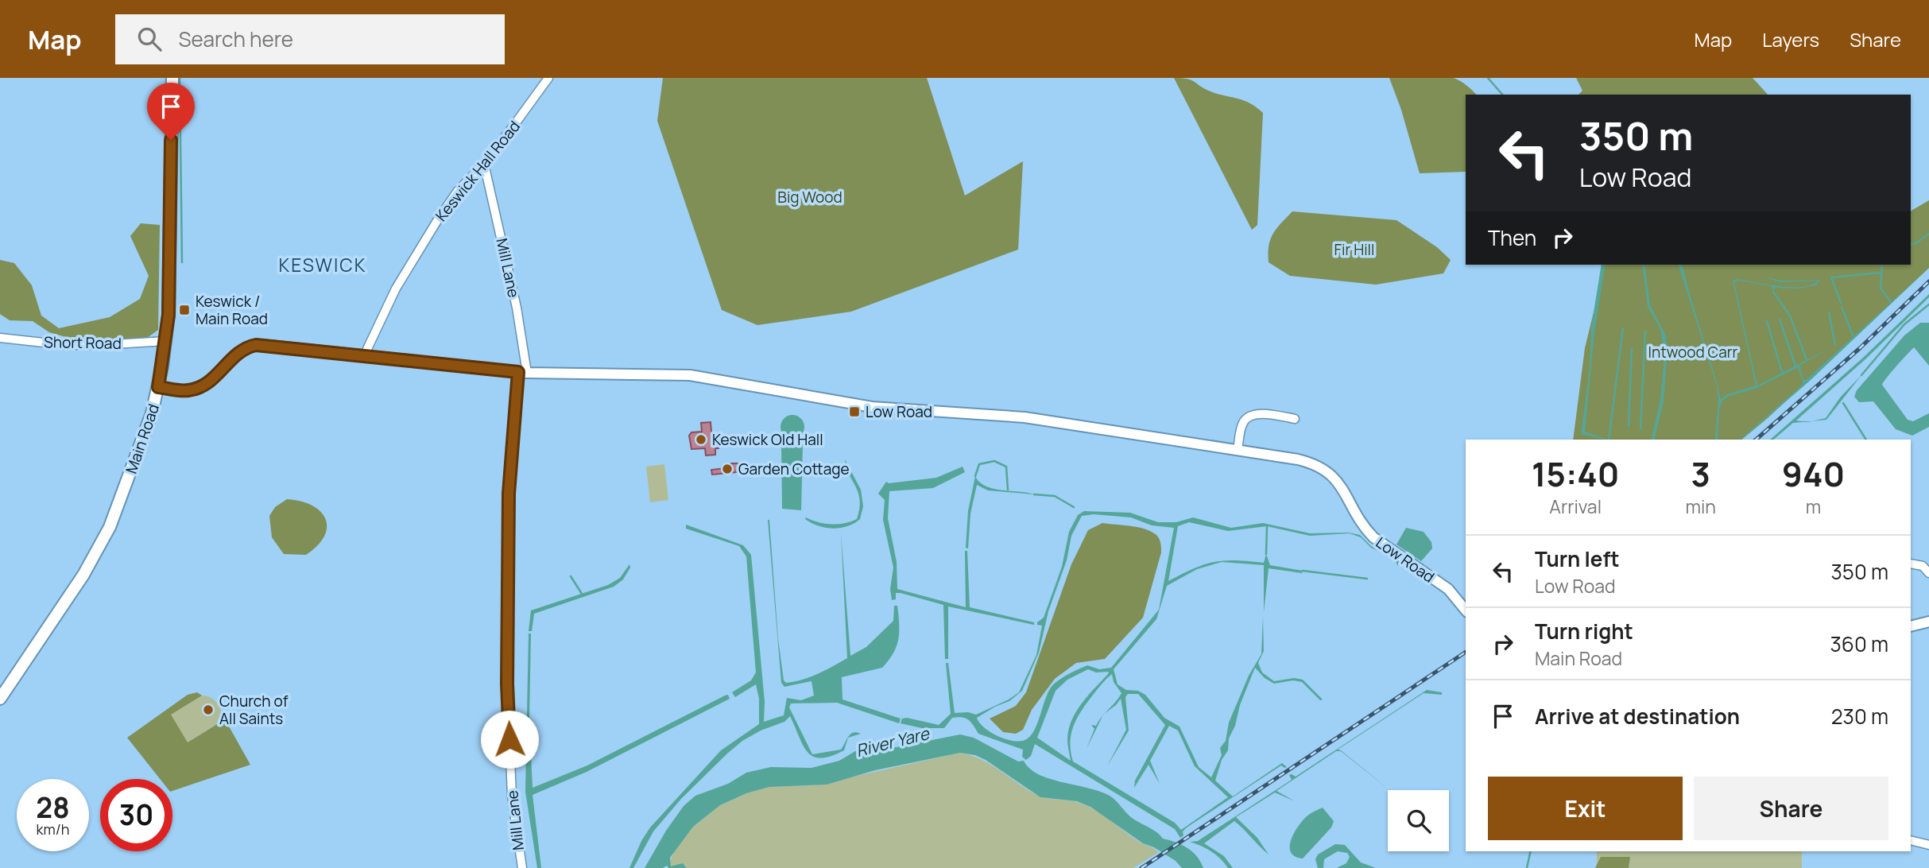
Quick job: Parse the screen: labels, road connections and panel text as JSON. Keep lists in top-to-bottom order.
{
  "streets": {
    "main road": ["Main Road"],
    "street": [
      "Keswick Hall Road",
      "Mill Lane",
      "Short Road",
      "Low Road"
    ]
  },
  "crossings": [
    ["Keswick Hall Road", "Mill Lane"],
    ["Keswick Hall Road", "Low Road"],
    ["Mill Lane", "Low Road"],
    ["Short Road", "Main Road"],
    ["Main Road", "Low Road"]
  ],
  "districts": ["KESWICK"],
  "water": ["River Yare"],
  "parks": ["Big Wood", "Fir Hill", "Intwood Carr"],
  "places": {
    "transit": ["Keswick / Main Road", "Low Road"],
    "other": ["Keswick Old Hall", "Garden Cottage", "Church of All Saints"]
  },
  "page": {
    "header": "Map",
    "search": "Search here",
    "nav": ["Map", "Layers", "Share"],
    "turn": ["350 m", "Low Road"],
    "then": "Then",
    "eta": [
      "15:40",
      "Arrival",
      "3",
      "min",
      "940",
      "m"
    ],
    "list": [
      {
        "name": "Turn left",
        "note": "Low Road",
        "value": "350 m"
      },
      {
        "name": "Turn right",
        "note": "Main Road",
        "value": "360 m"
      },
      {
        "name": "Arrive at destination",
        "value": "230 m"
      }
    ],
    "buttons": ["Exit", "Share"],
    "speed": "28 km/h",
    "limit": "30"
  }
}
